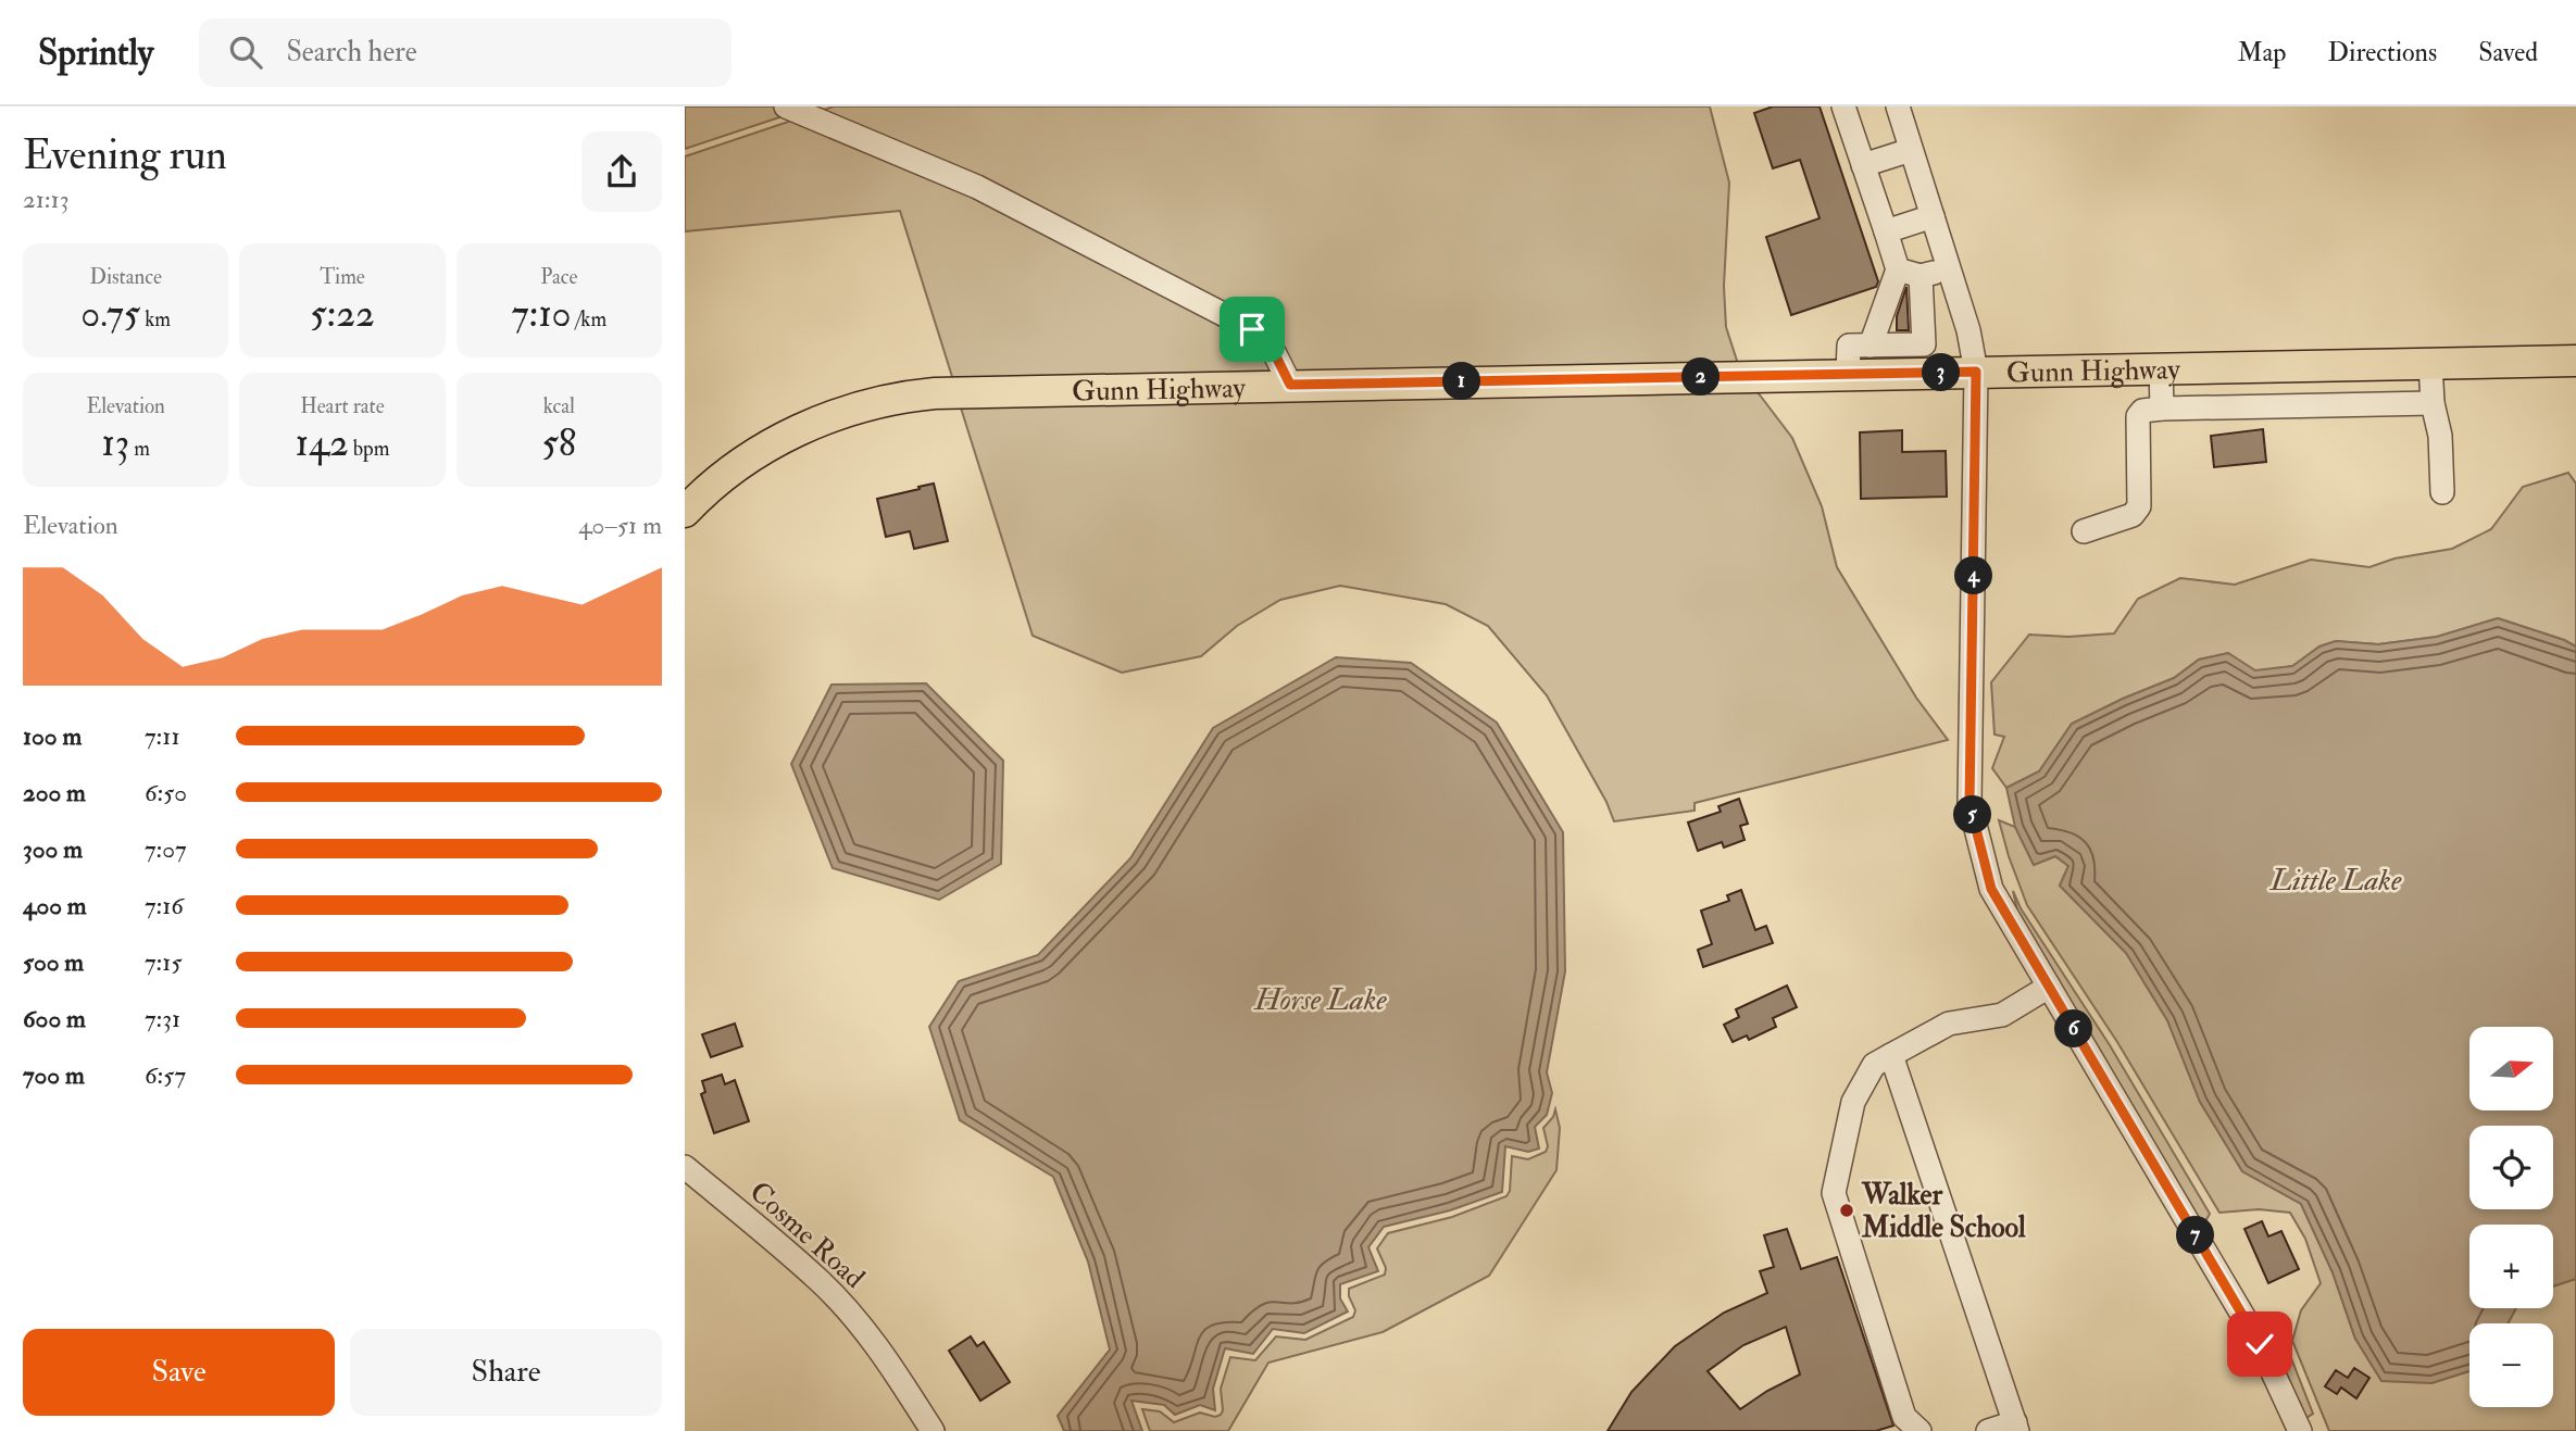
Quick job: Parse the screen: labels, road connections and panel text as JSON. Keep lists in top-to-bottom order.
{
  "streets": {
    "main road": ["Gunn Highway"],
    "street": ["Cosme Road"]
  },
  "water": ["Little Lake", "Horse Lake"],
  "places": ["Walker Middle School"],
  "north": "right",
  "page": {
    "header": "Sprintly",
    "search": "Search here",
    "nav": ["Map", "Directions", "Saved"],
    "heading": ["Evening run", "21:13"],
    "stats": [
      ["Distance", "0.75 km"],
      ["Time", "5:22"],
      ["Pace", "7:10 /km"],
      ["Elevation", "13 m"],
      ["Heart rate", "142 bpm"],
      ["kcal", "58"]
    ],
    "pins": [
      "3",
      "2",
      "1",
      "4",
      "5",
      "6",
      "7"
    ],
    "chart": ["Elevation", "40–51 m"],
    "list": [
      {
        "name": "100 m",
        "note": "7:11"
      },
      {
        "name": "200 m",
        "note": "6:50"
      },
      {
        "name": "300 m",
        "note": "7:07"
      },
      {
        "name": "400 m",
        "note": "7:16"
      },
      {
        "name": "500 m",
        "note": "7:15"
      },
      {
        "name": "600 m",
        "note": "7:31"
      },
      {
        "name": "700 m",
        "note": "6:57"
      }
    ],
    "map_buttons": ["+", "−"],
    "buttons": ["Save", "Share"]
  }
}
